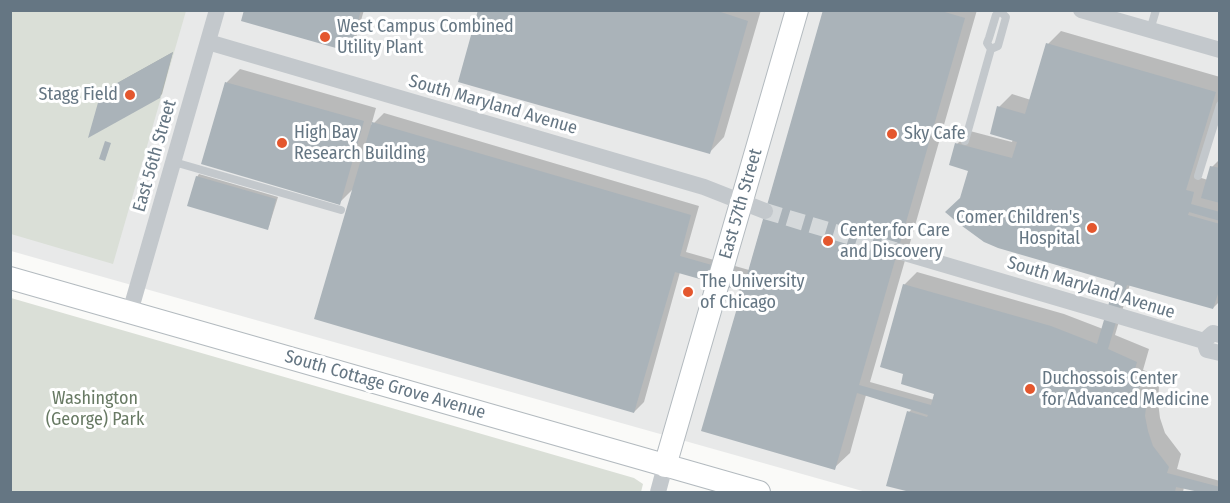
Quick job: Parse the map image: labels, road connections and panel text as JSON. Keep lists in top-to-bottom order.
{
  "streets": {
    "main road": ["East 57th Street", "South Cottage Grove Avenue"],
    "street": ["South Maryland Avenue", "East 56th Street"]
  },
  "crossings": [
    ["South Maryland Avenue", "East 56th Street"],
    ["South Maryland Avenue", "East 57th Street"],
    ["East 56th Street", "South Cottage Grove Avenue"],
    ["East 57th Street", "South Cottage Grove Avenue"]
  ],
  "parks": ["Washington (George) Park"],
  "places": [
    "West Campus Combined Utility Plant",
    "Stagg Field",
    "Sky Cafe",
    "High Bay Research Building",
    "Comer Children's Hospital",
    "Center for Care and Discovery",
    "The University of Chicago",
    "Duchossois Center for Advanced Medicine"
  ]
}
